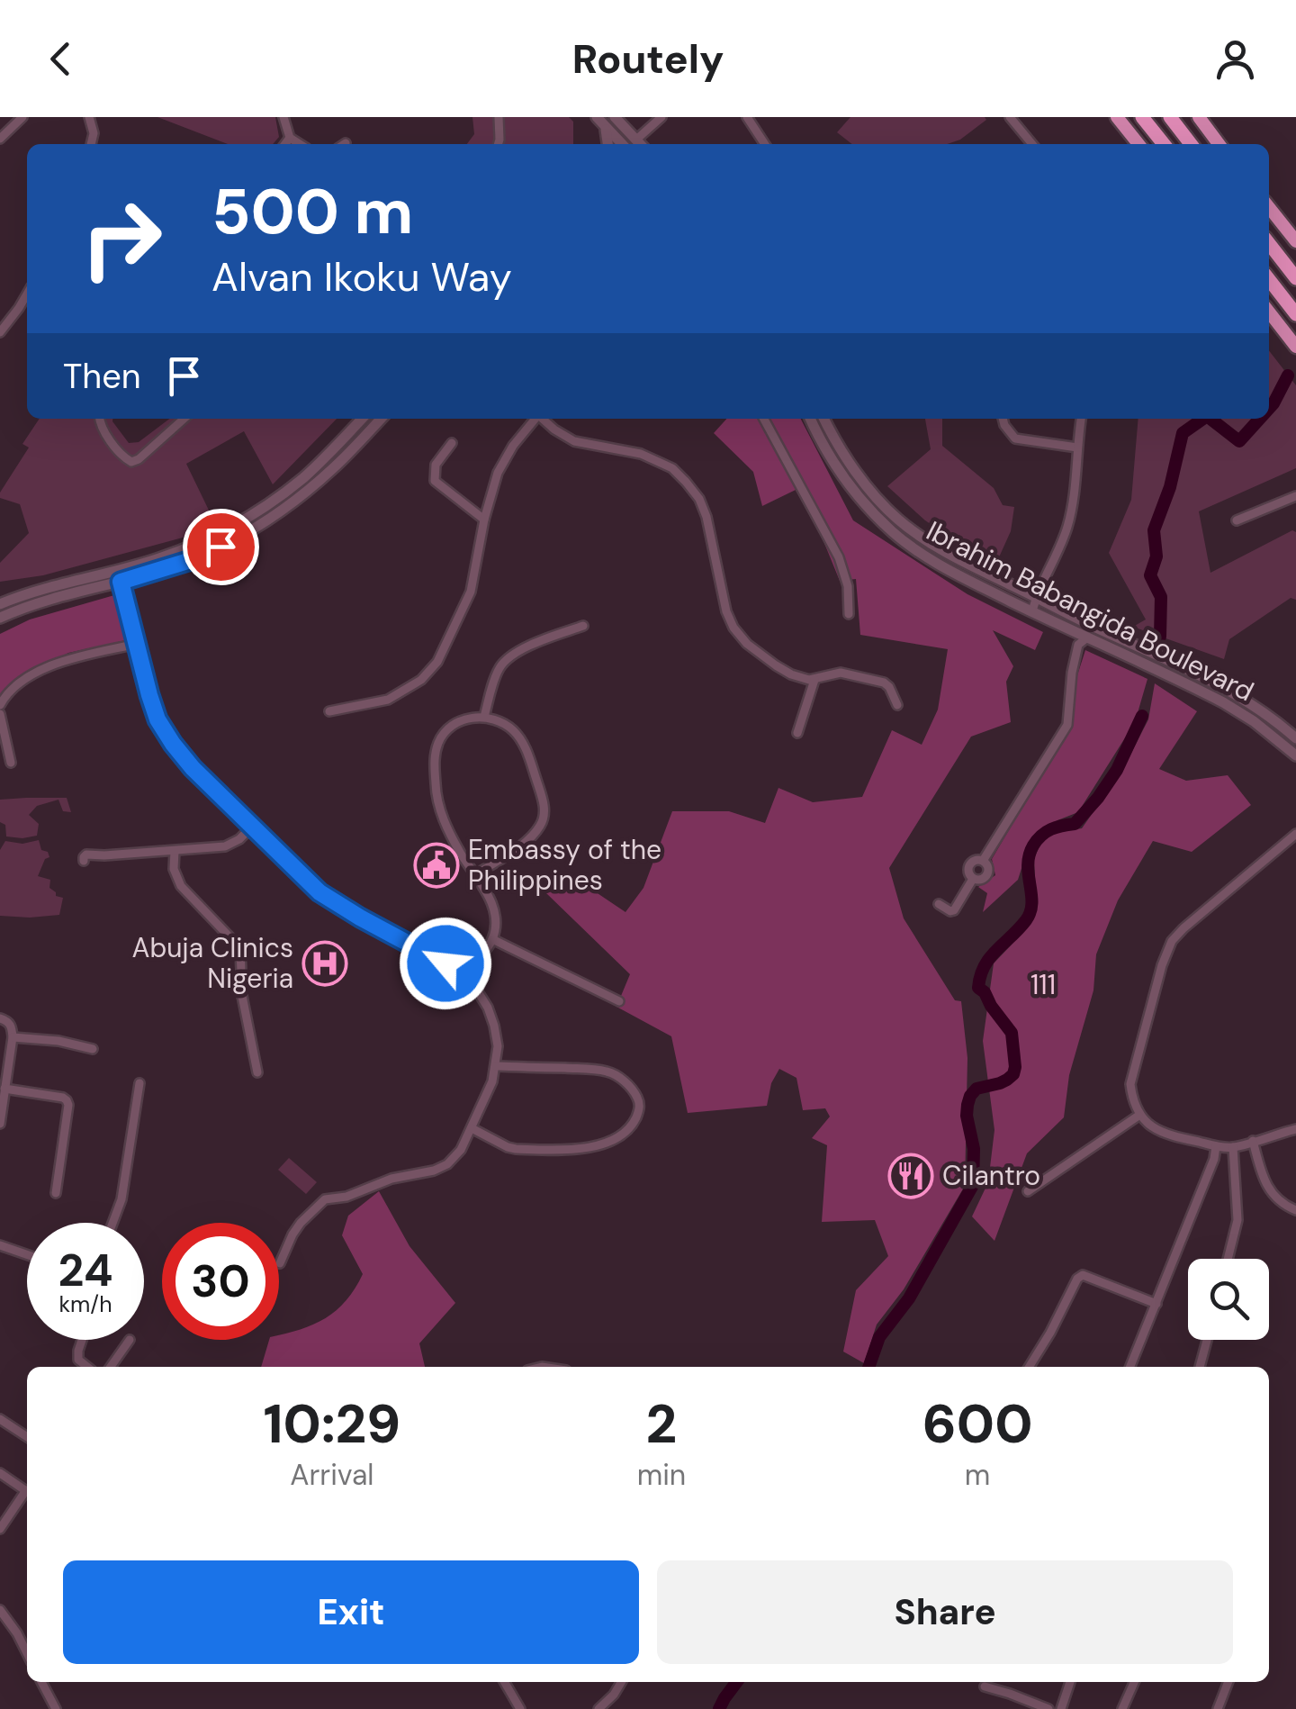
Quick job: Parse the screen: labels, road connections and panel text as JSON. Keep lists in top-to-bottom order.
{
  "streets": {
    "street": ["Ibrahim Babangida Boulevard"]
  },
  "parks": ["111"],
  "places": {
    "public building": ["Embassy of the Philippines"],
    "hospital": ["Abuja Clinics Nigeria"],
    "restaurant": ["Cilantro"]
  },
  "page": {
    "header": "Routely",
    "turn": ["500 m", "Alvan Ikoku Way"],
    "then": "Then",
    "speed": "24 km/h",
    "limit": "30",
    "eta": [
      "10:29",
      "Arrival",
      "2",
      "min",
      "600",
      "m"
    ],
    "buttons": ["Exit", "Share"]
  }
}
